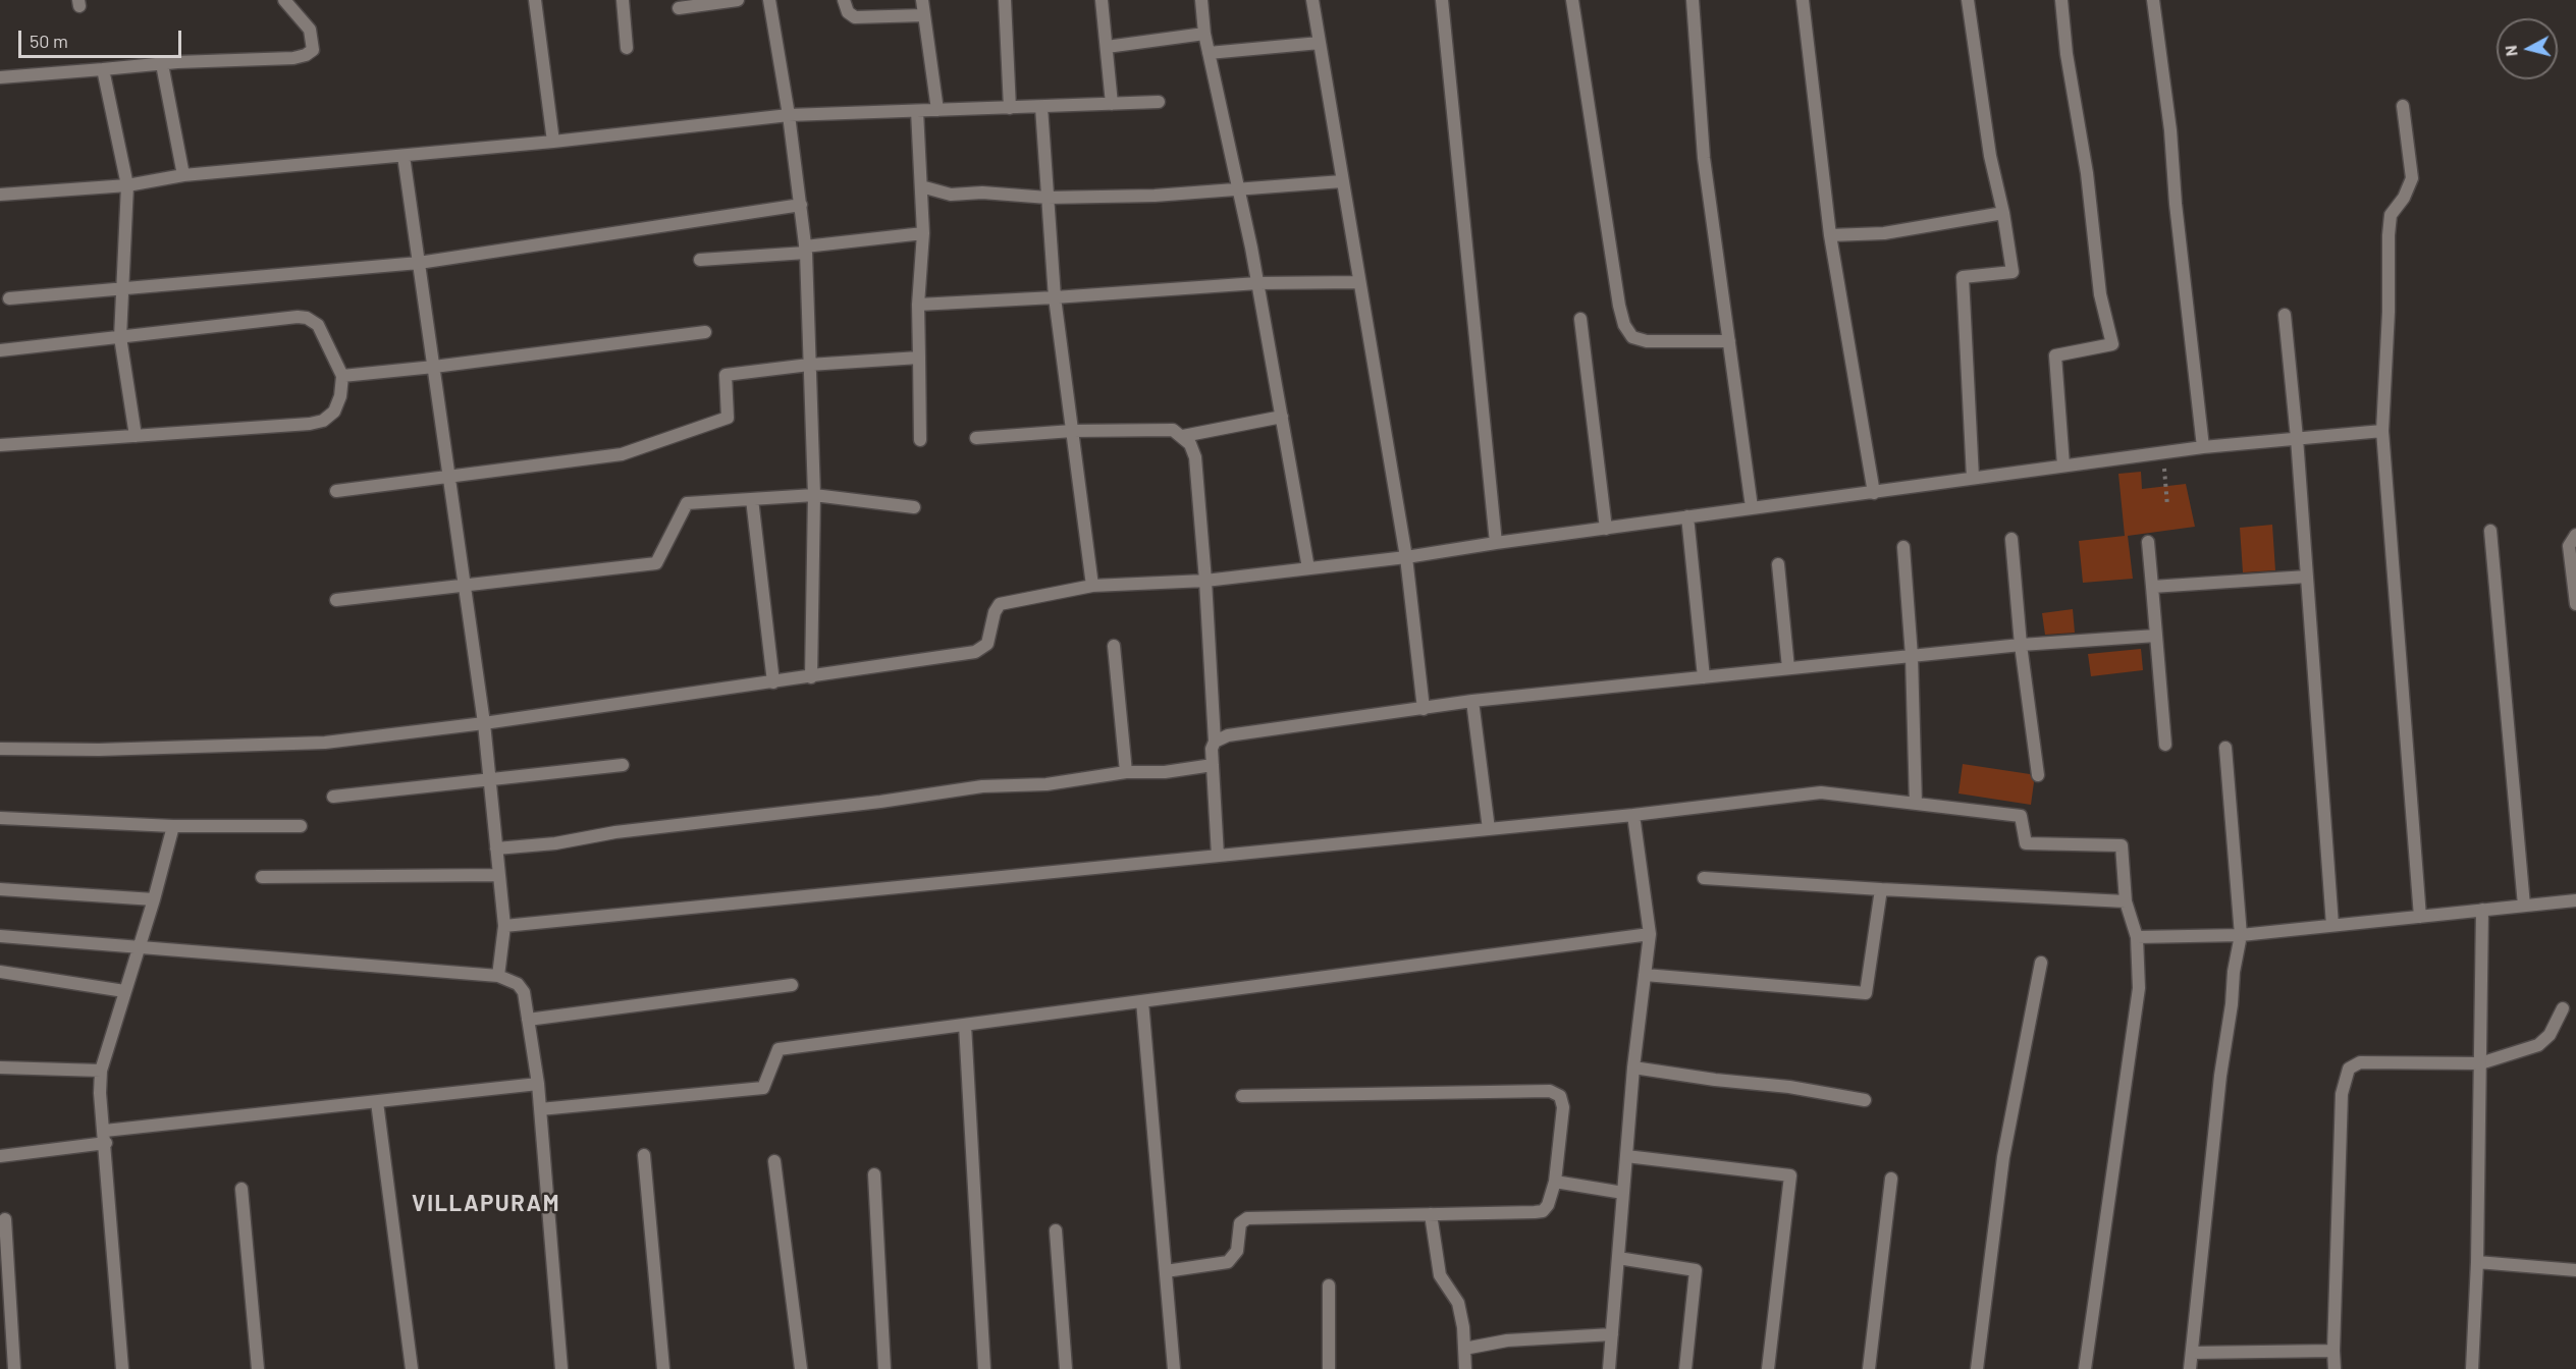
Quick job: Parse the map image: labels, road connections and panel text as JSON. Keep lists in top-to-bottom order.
{
  "districts": ["VILLAPURAM"],
  "scale_bar": "50 m",
  "north": "left"
}
